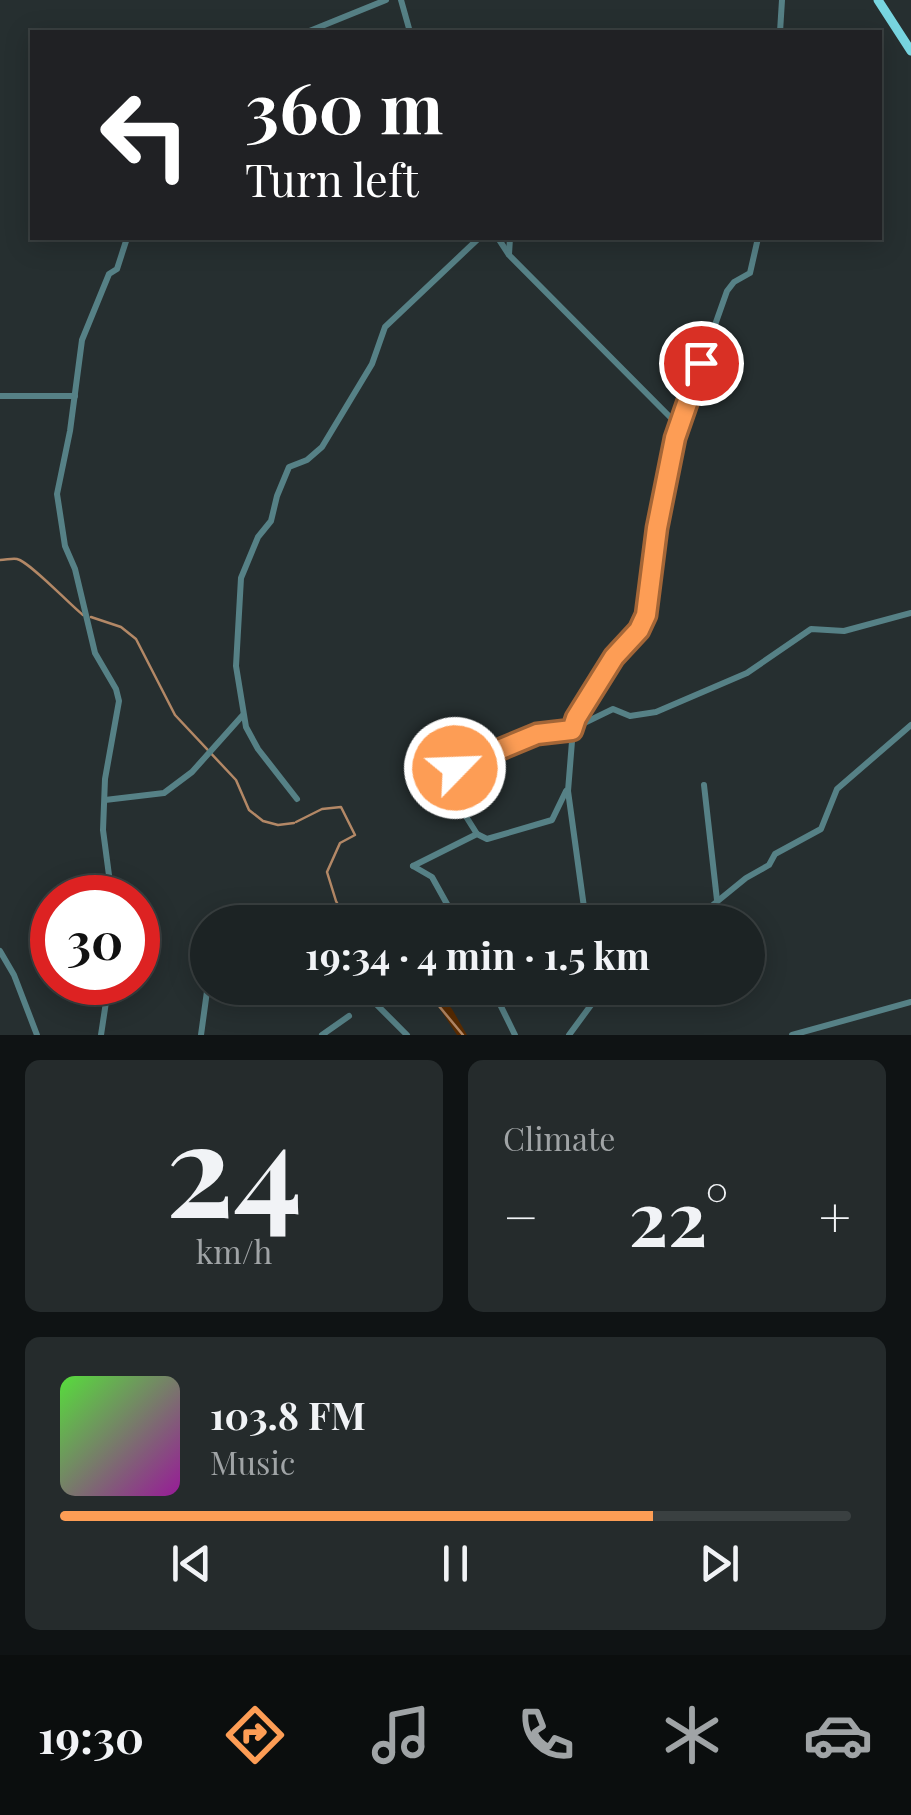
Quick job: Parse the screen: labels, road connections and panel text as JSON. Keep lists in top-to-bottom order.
{
  "page": {
    "turn": ["360 m", "Turn left"],
    "limit": "30",
    "trip": "19:34 · 4 min · 1.5 km",
    "tile": [
      ["24", "km/h"],
      "Climate"
    ],
    "heat": ["−", "22°", "+"],
    "song": ["103.8 FM", "Music"],
    "tabs": "19:30"
  }
}
